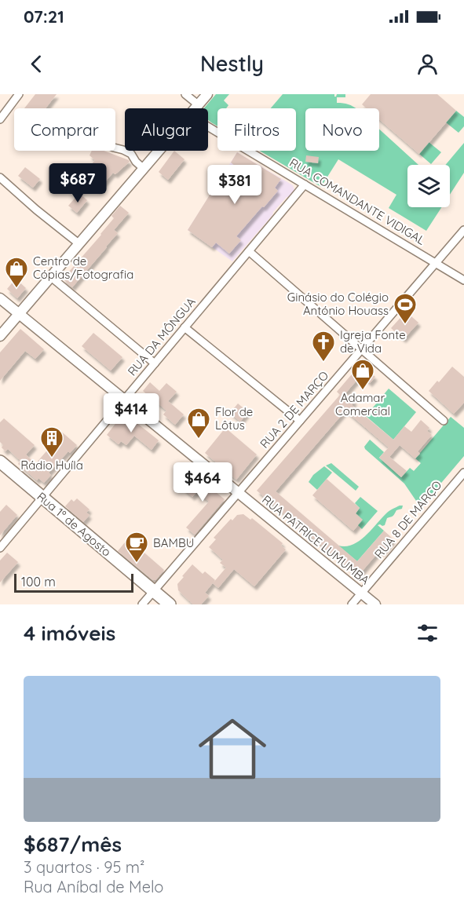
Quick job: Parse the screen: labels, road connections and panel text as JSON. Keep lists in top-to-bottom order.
{
  "streets": {
    "main road": ["Rua 1º de Agosto"],
    "street": [
      "RUA COMANDANTE VIDIGAL",
      "RUA DA MÔNGUA",
      "RUA 2 DE MARÇO",
      "RUA 8 DE MARÇO",
      "RUA PATRICE LUMUMBA"
    ]
  },
  "crossings": [
    ["RUA COMANDANTE VIDIGAL", "RUA DA MÔNGUA"],
    ["RUA COMANDANTE VIDIGAL", "RUA 2 DE MARÇO"],
    ["RUA DA MÔNGUA", "Rua 1º de Agosto"],
    ["RUA DA MÔNGUA", "RUA PATRICE LUMUMBA"],
    ["RUA 2 DE MARÇO", "Rua 1º de Agosto"],
    ["RUA 2 DE MARÇO", "RUA PATRICE LUMUMBA"],
    ["RUA 8 DE MARÇO", "RUA PATRICE LUMUMBA"]
  ],
  "places": {
    "shop": ["Centro de Cópias/Fotografia", "Adamar Comercial", "Flor de Lôtus"],
    "sports": ["Ginásio do Colégio António Houass"],
    "church": ["Igreja Fonte de Vida"],
    "building": ["Rádio Huíla"],
    "cafe": ["BAMBU"]
  },
  "scale_bar": "100 m",
  "page": {
    "status": "07:21",
    "header": "Nestly",
    "chip": [
      "Comprar",
      "Alugar",
      "Filtros",
      "Novo"
    ],
    "price": [
      "$687",
      "$381",
      "$414",
      "$464"
    ],
    "scale": "100 m",
    "heading": "4 imóveis",
    "list": [
      {
        "name": "$687/mês",
        "note": "3 quartos · 95 m² · Rua Aníbal de Melo"
      }
    ]
  }
}
